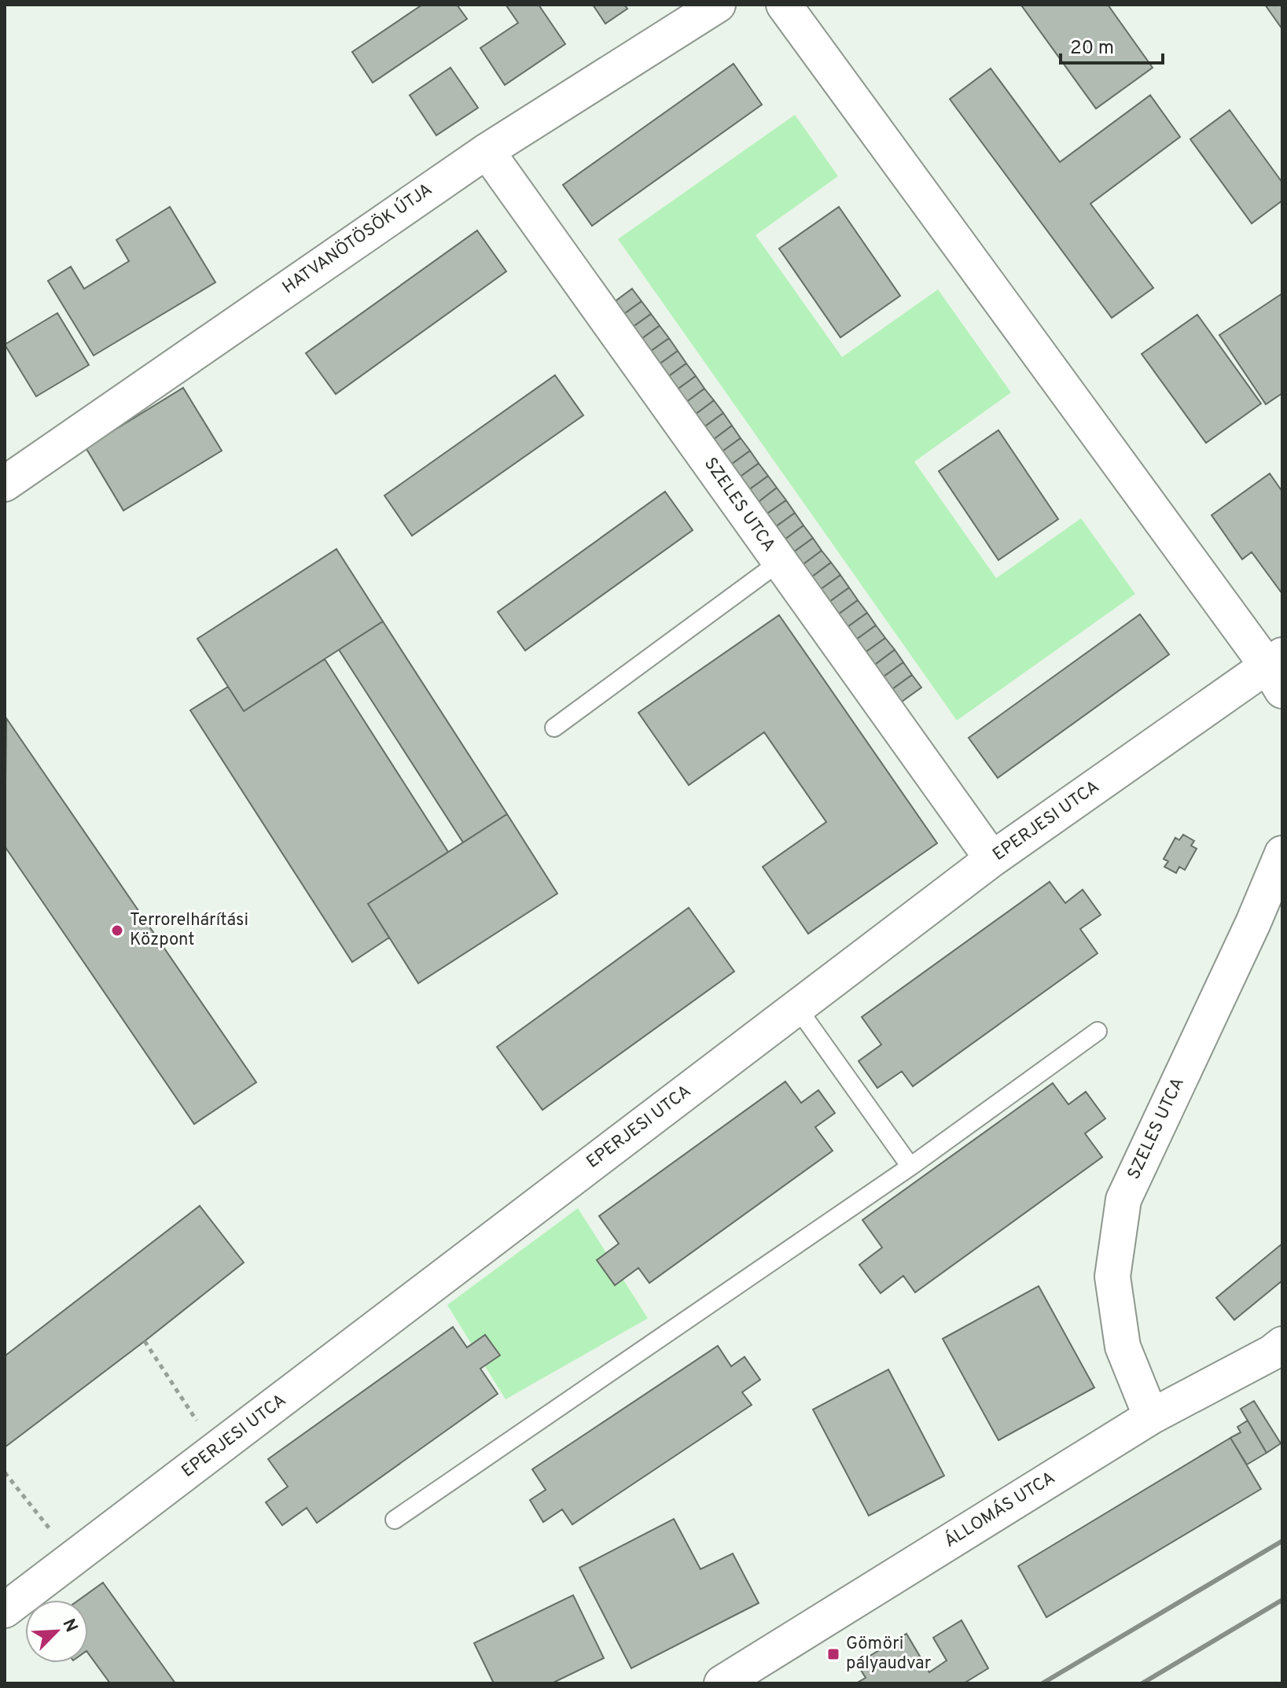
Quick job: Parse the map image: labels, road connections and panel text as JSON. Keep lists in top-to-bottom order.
{
  "streets": {
    "street": [
      "HATVANÖTÖSÖK ÚTJA",
      "SZELES UTCA",
      "EPERJESI UTCA",
      "ÁLLOMÁS UTCA"
    ]
  },
  "crossings": [
    ["HATVANÖTÖSÖK ÚTJA", "SZELES UTCA"],
    ["SZELES UTCA", "EPERJESI UTCA"],
    ["SZELES UTCA", "ÁLLOMÁS UTCA"]
  ],
  "places": {
    "other": ["Terrorelhárítási Központ"],
    "transit": ["Gömöri pályaudvar"]
  },
  "scale_bar": "20 m",
  "north": "top right"
}
